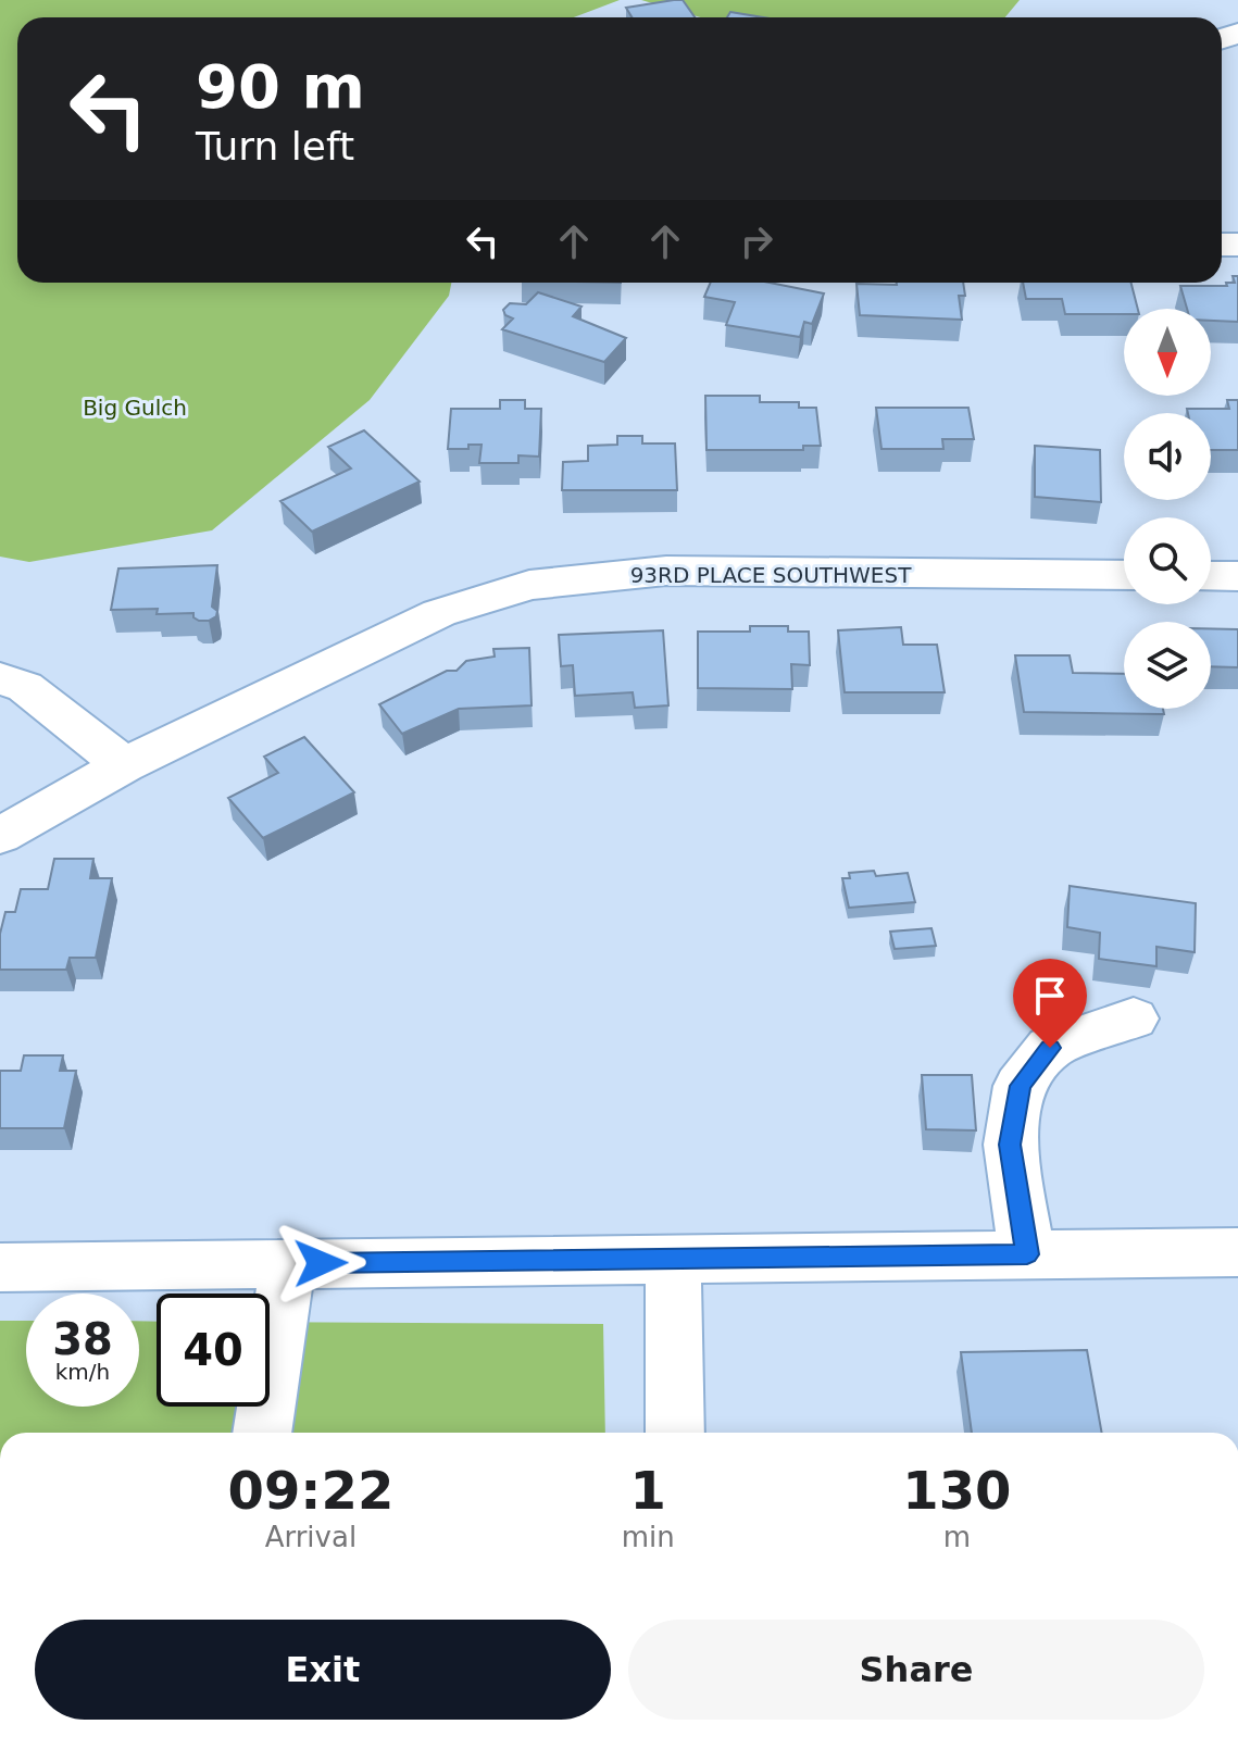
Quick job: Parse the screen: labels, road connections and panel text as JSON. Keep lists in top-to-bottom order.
{
  "streets": {
    "street": ["93RD PLACE SOUTHWEST"]
  },
  "parks": ["Big Gulch"],
  "north": "bottom",
  "page": {
    "turn": ["90 m", "Turn left"],
    "speed": "38 km/h",
    "limit": "40",
    "eta": [
      "09:22",
      "Arrival",
      "1",
      "min",
      "130",
      "m"
    ],
    "buttons": ["Exit", "Share"]
  }
}
